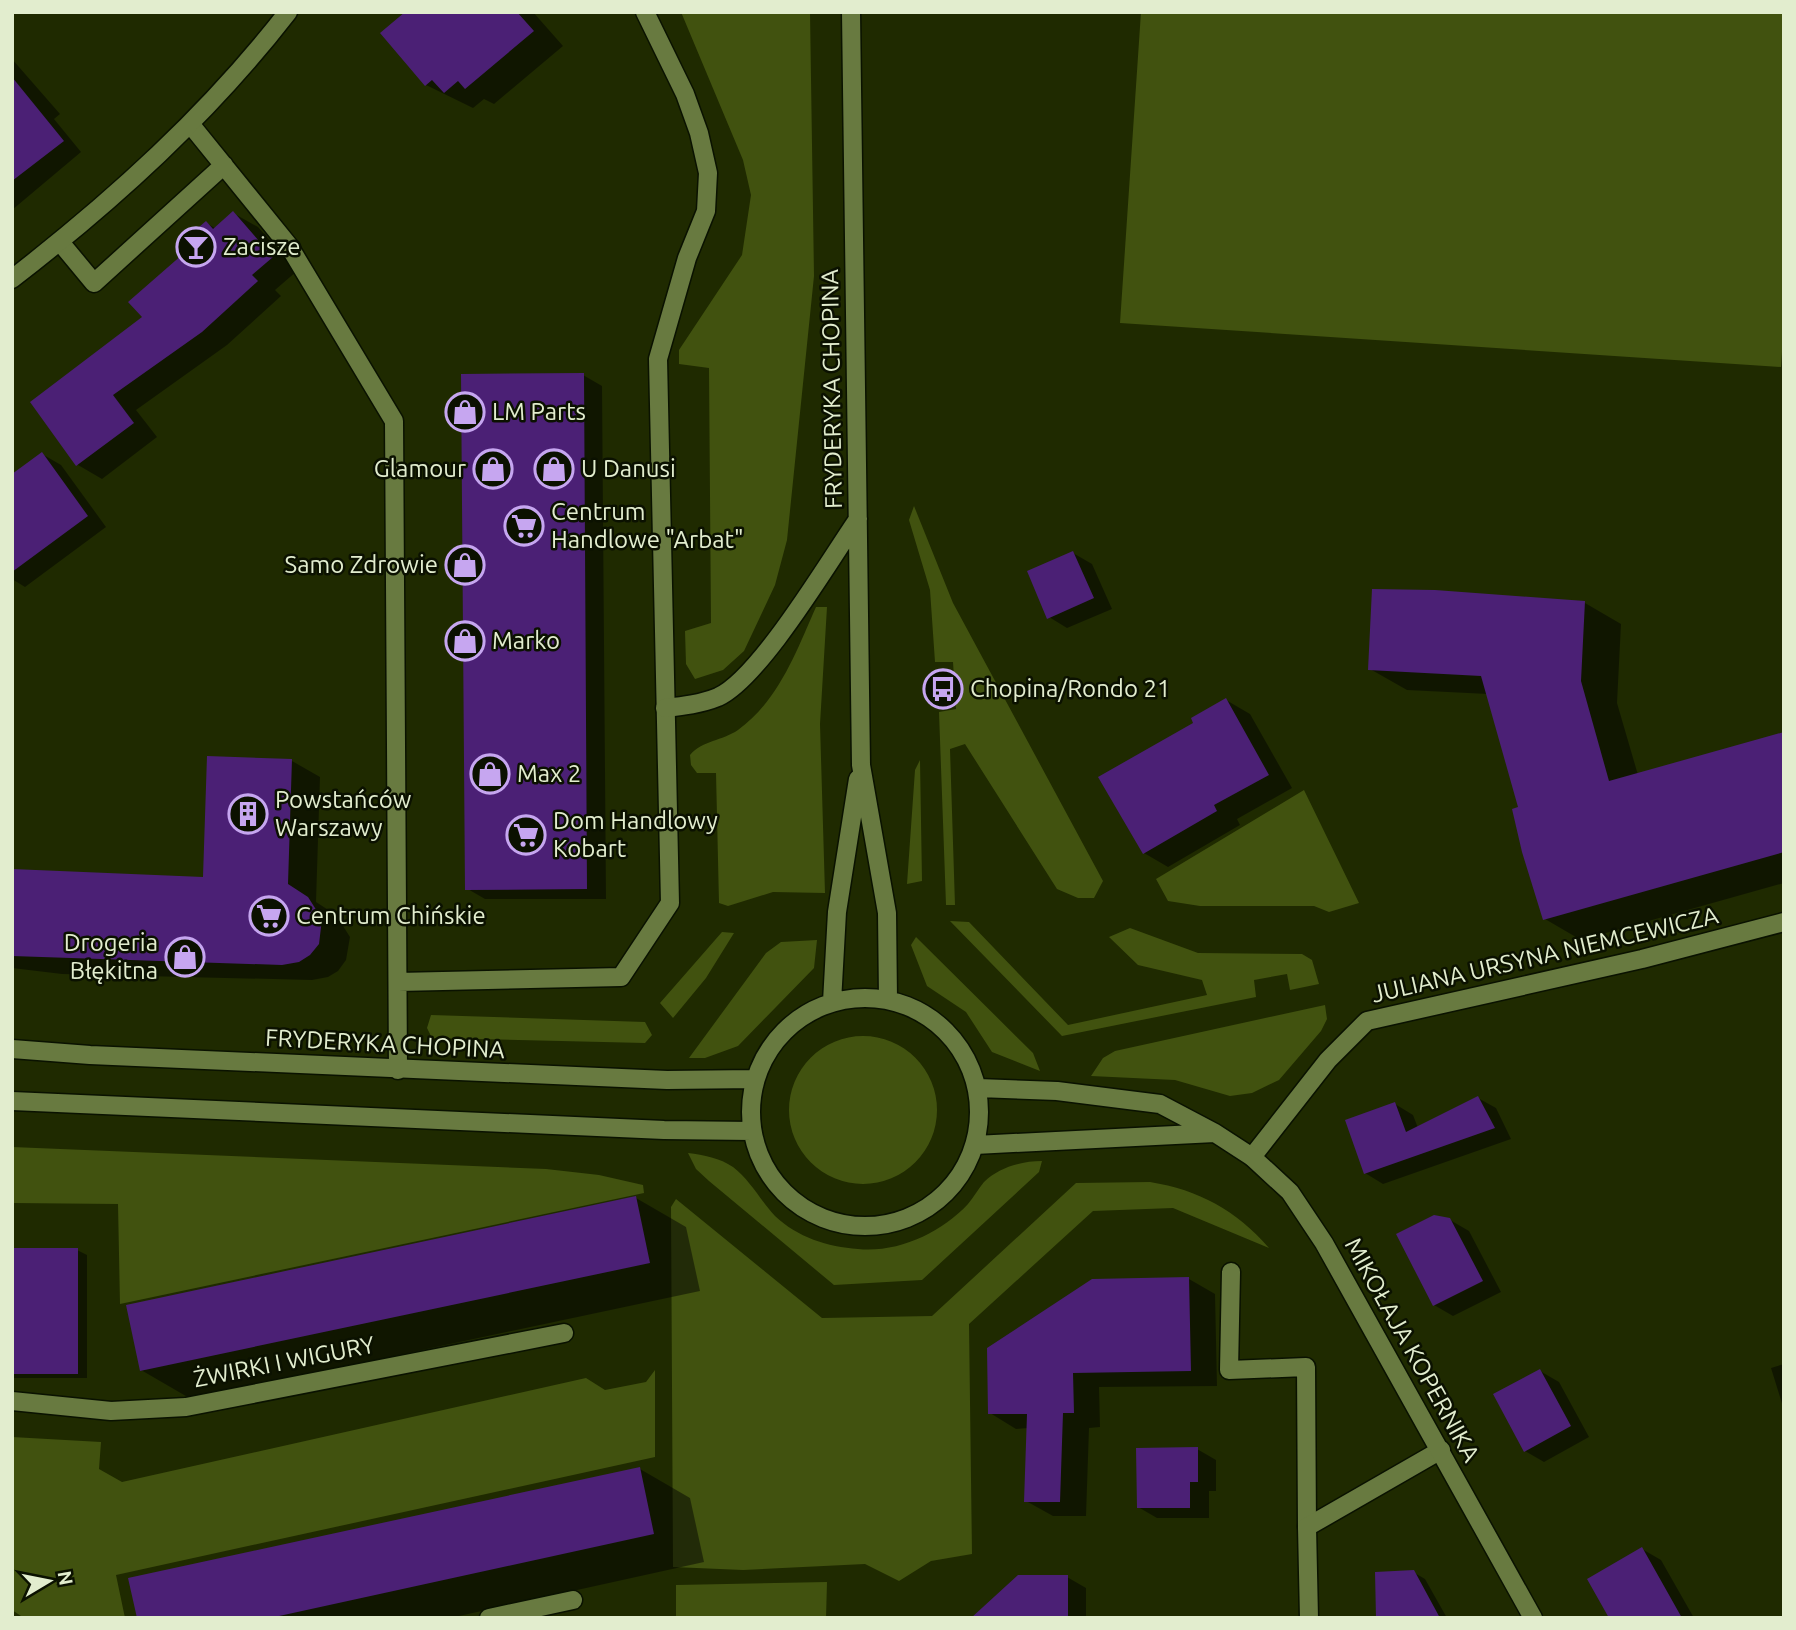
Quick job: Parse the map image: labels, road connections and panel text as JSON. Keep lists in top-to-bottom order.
{
  "streets": {
    "main road": [
      "FRYDERYKA CHOPINA",
      "JULIANA URSYNA NIEMCEWICZA",
      "MIKOŁAJA KOPERNIKA",
      "ŻWIRKI I WIGURY"
    ]
  },
  "crossings": [
    ["FRYDERYKA CHOPINA", "MIKOŁAJA KOPERNIKA"],
    ["JULIANA URSYNA NIEMCEWICZA", "MIKOŁAJA KOPERNIKA"]
  ],
  "places": {
    "bar": ["Zacisze"],
    "shop": [
      "LM Parts",
      "Glamour",
      "U Danusi",
      "Samo Zdrowie",
      "Marko",
      "Max 2",
      "Drogeria Błękitna"
    ],
    "supermarket": ["Centrum Handlowe \"Arbat\"", "Dom Handlowy Kobart", "Centrum Chińskie"],
    "bus stop": ["Chopina/Rondo 21"],
    "building": ["Powstańców Warszawy"]
  },
  "north": "right"
}
